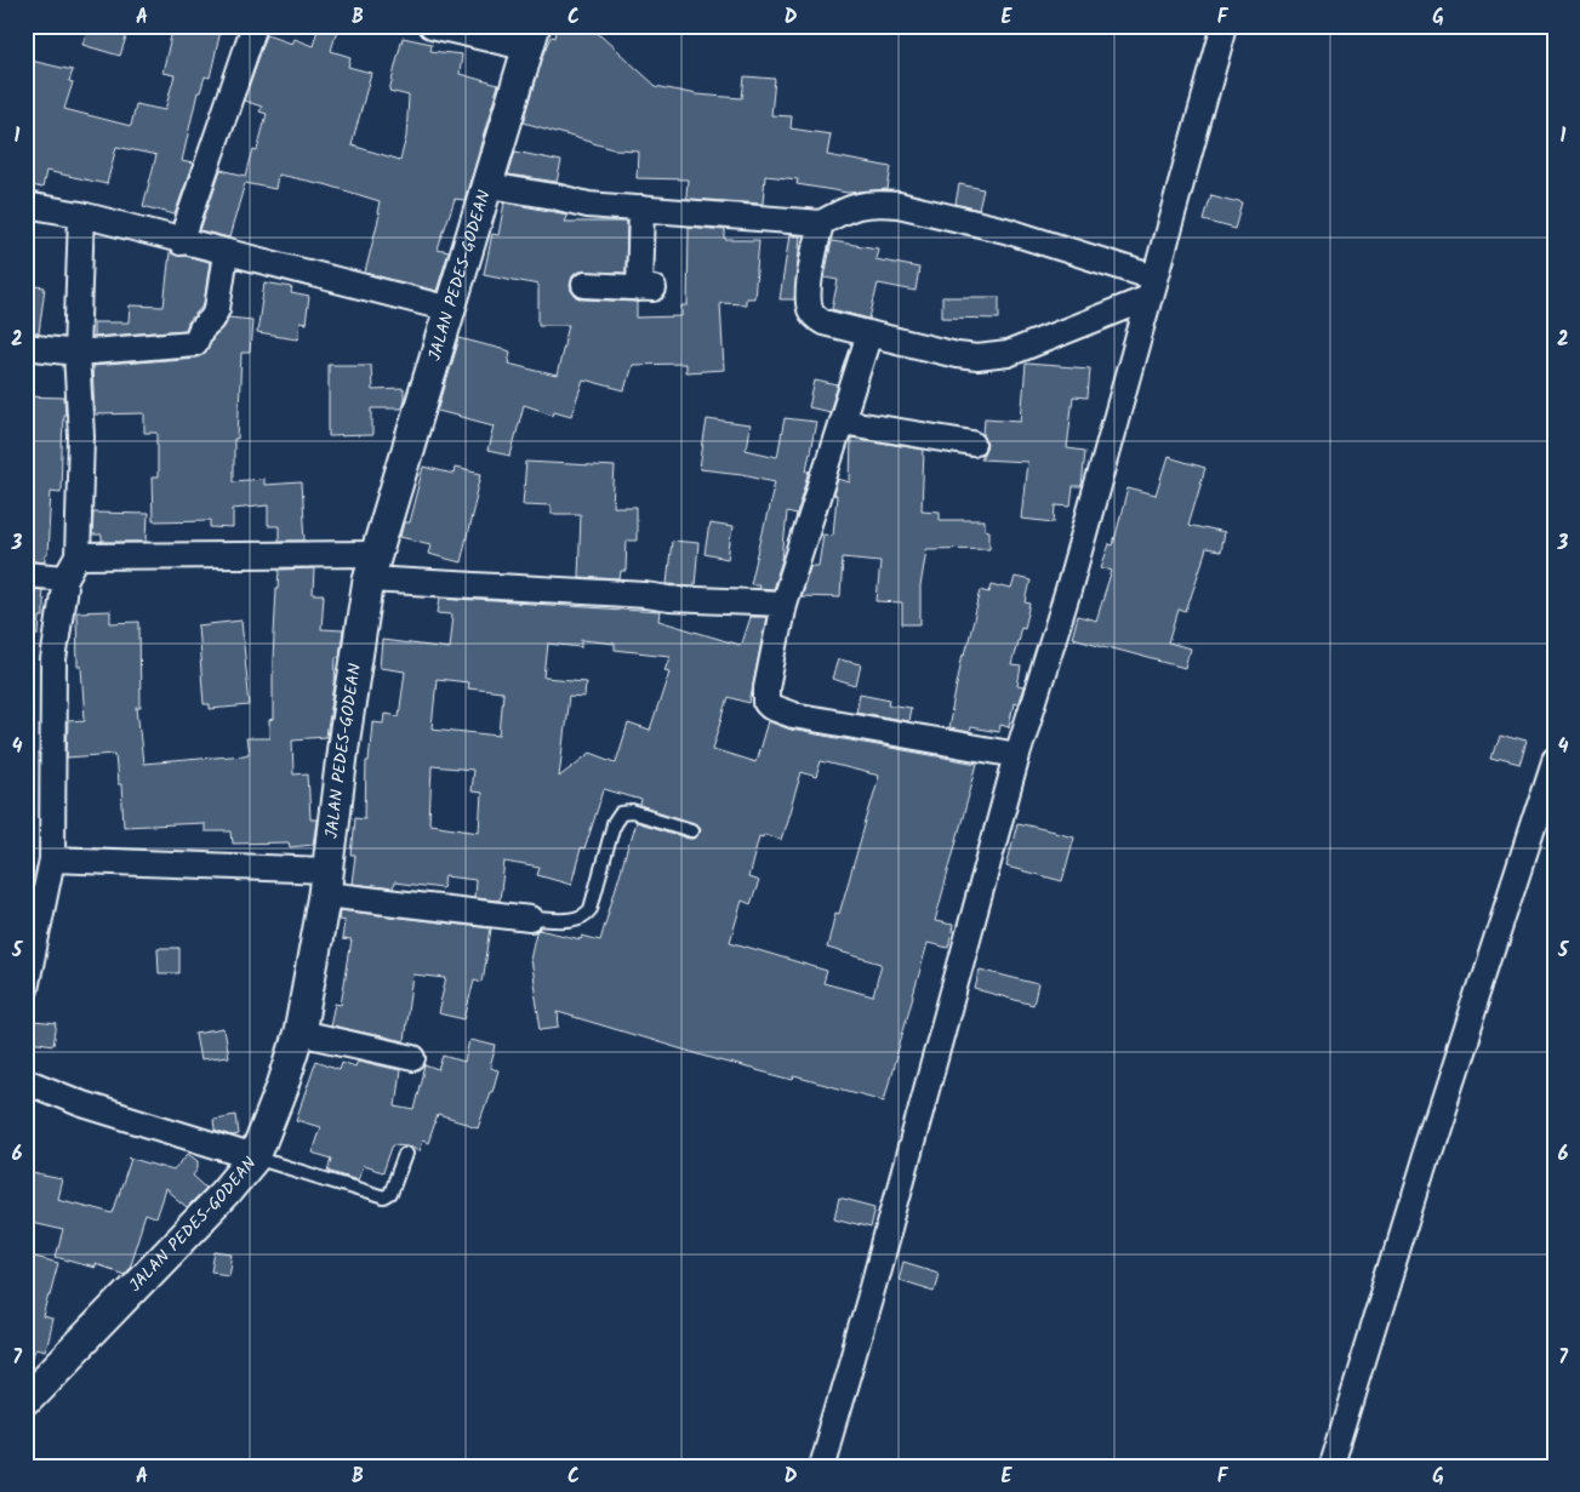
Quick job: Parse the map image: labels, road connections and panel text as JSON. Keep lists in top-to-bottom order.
{
  "streets": {
    "street": ["JALAN PEDES-GODEAN"]
  },
  "grid": {
    "columns": [
      "A",
      "B",
      "C",
      "D",
      "E",
      "F",
      "G"
    ],
    "rows": [
      "1",
      "2",
      "3",
      "4",
      "5",
      "6",
      "7"
    ]
  }
}
